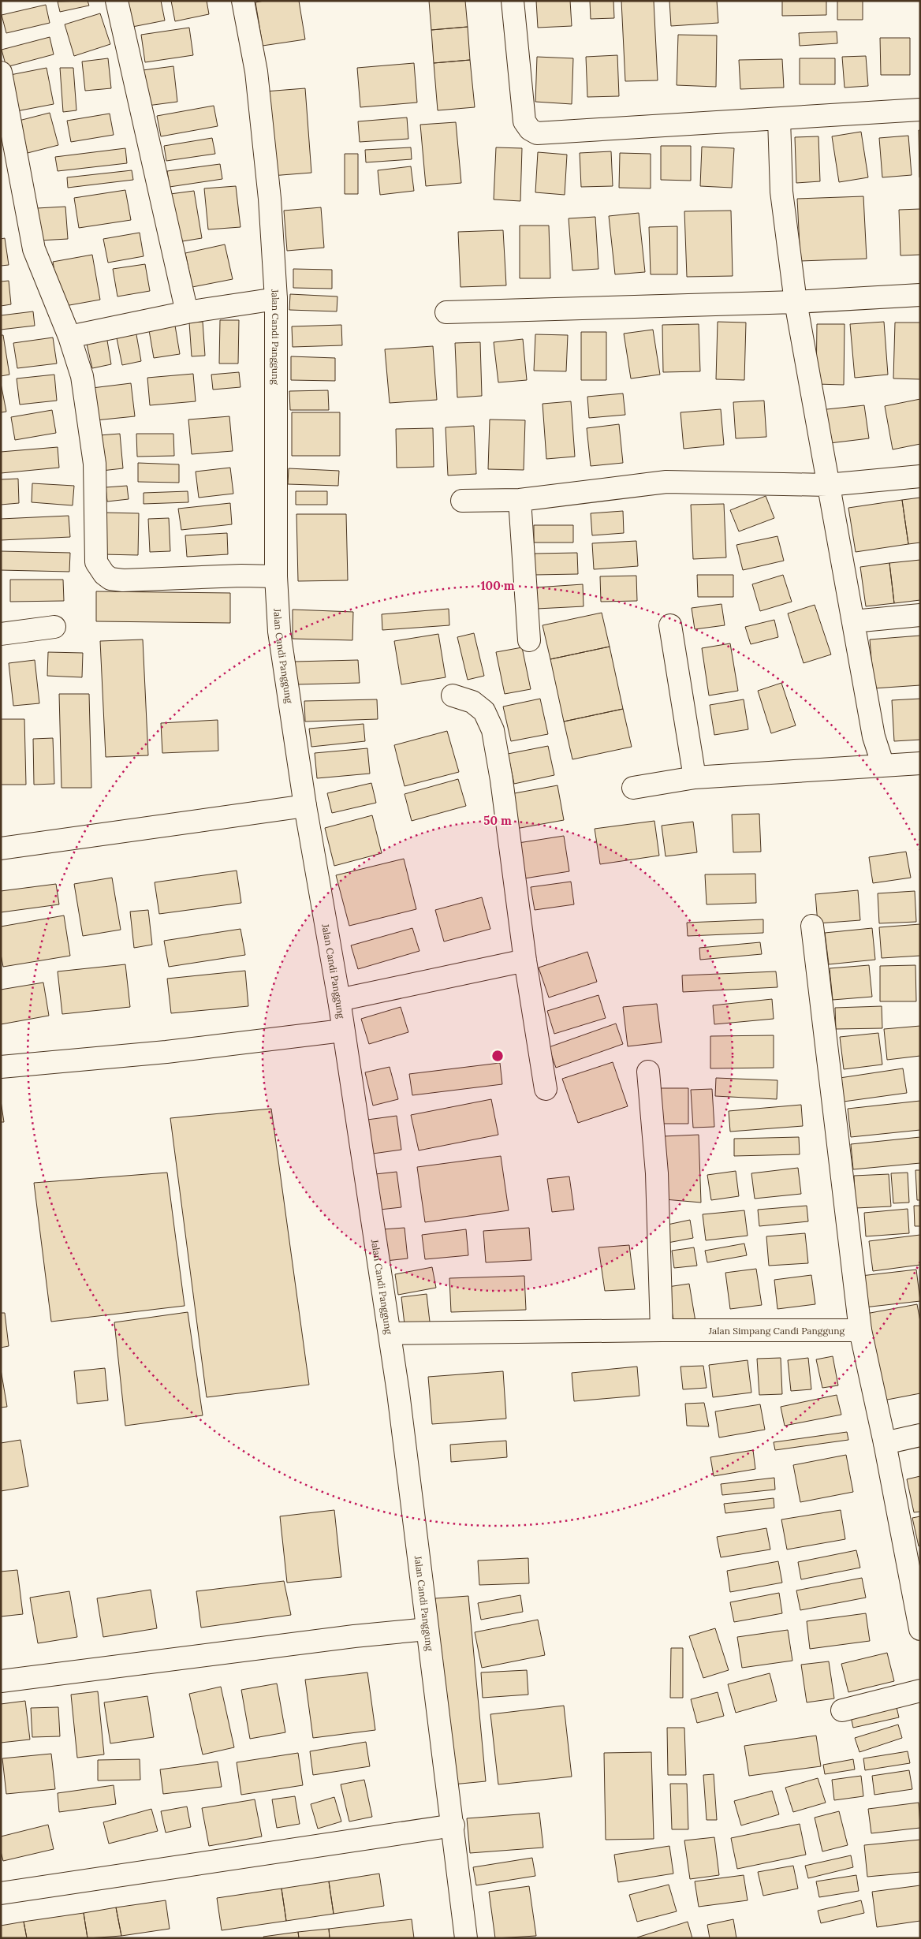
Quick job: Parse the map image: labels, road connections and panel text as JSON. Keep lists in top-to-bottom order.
{
  "streets": {
    "street": ["Jalan Candi Panggung", "Jalan Simpang Candi Panggung"]
  },
  "crossings": [
    ["Jalan Candi Panggung", "Jalan Simpang Candi Panggung"]
  ],
  "rings": ["100 m", "50 m"]
}
